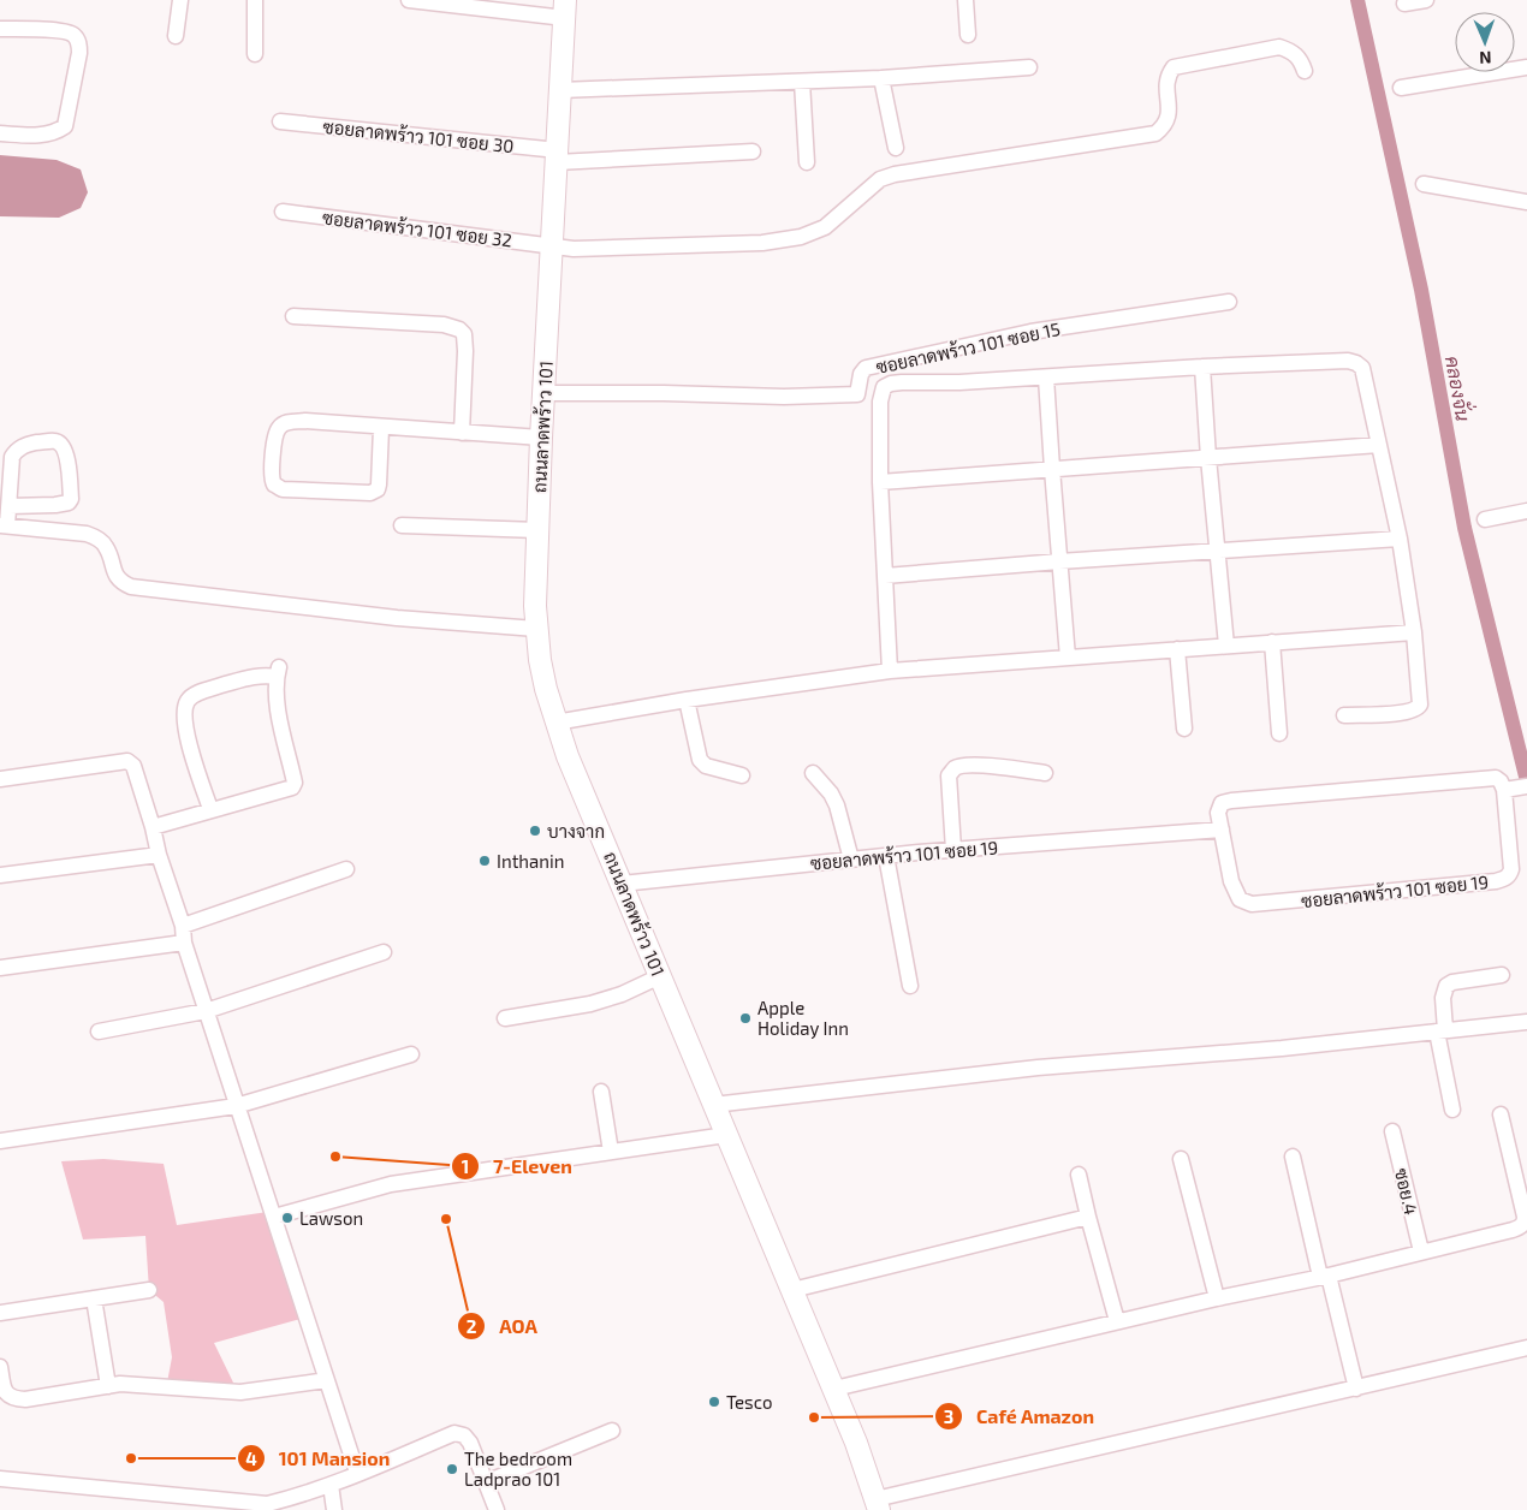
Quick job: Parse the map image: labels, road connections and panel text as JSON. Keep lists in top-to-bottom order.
{
  "streets": {
    "street": [
      "ซอยลาดพร้าว 101 ซอย 30",
      "ซอยลาดพร้าว 101 ซอย 32",
      "ซอยลาดพร้าว 101 ซอย 15",
      "ถนนลาดพร้าว 101",
      "ซอยลาดพร้าว 101 ซอย 19",
      "ซอย.4"
    ]
  },
  "crossings": [
    ["ซอยลาดพร้าว 101 ซอย 30", "ถนนลาดพร้าว 101"],
    ["ซอยลาดพร้าว 101 ซอย 32", "ถนนลาดพร้าว 101"],
    ["ซอยลาดพร้าว 101 ซอย 15", "ถนนลาดพร้าว 101"],
    ["ถนนลาดพร้าว 101", "ซอยลาดพร้าว 101 ซอย 19"]
  ],
  "water": ["คลองจั่น"],
  "places": [
    "บางจาก",
    "Inthanin",
    "Apple Holiday Inn",
    "7-Eleven",
    "Lawson",
    "AOA",
    "Tesco",
    "Café Amazon",
    "101 Mansion",
    "The bedroom Ladprao 101"
  ],
  "north": "bottom"
}
